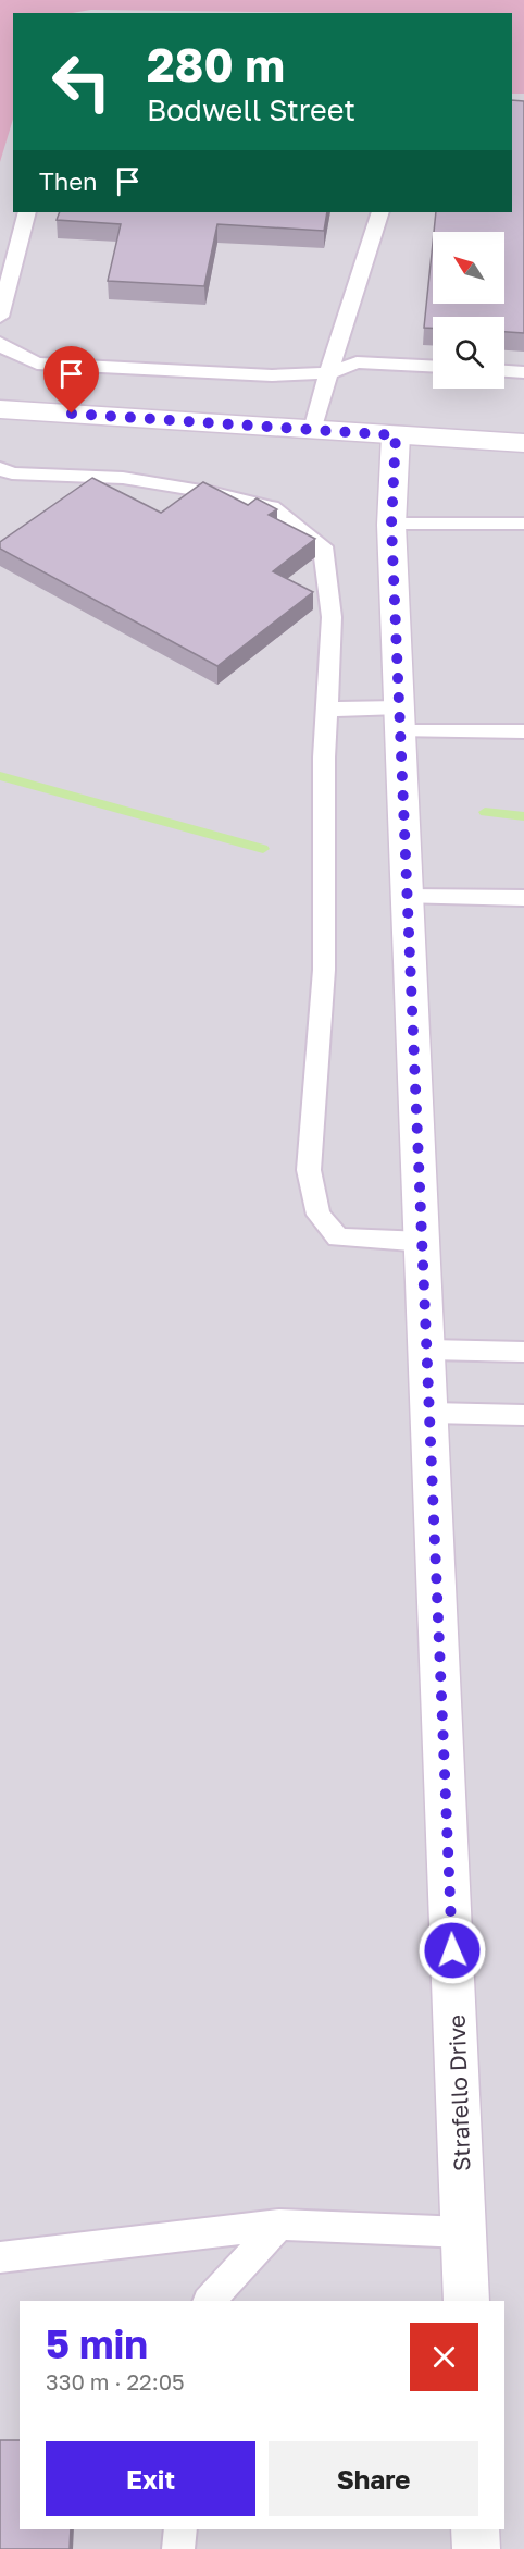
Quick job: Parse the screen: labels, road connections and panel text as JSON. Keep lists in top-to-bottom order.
{
  "streets": {
    "street": ["Strafello Drive"]
  },
  "north": "top left",
  "page": {
    "turn": ["280 m", "Bodwell Street"],
    "then": "Then",
    "heading": ["5 min", "330 m · 22:05"],
    "buttons": ["Exit", "Share"]
  }
}
